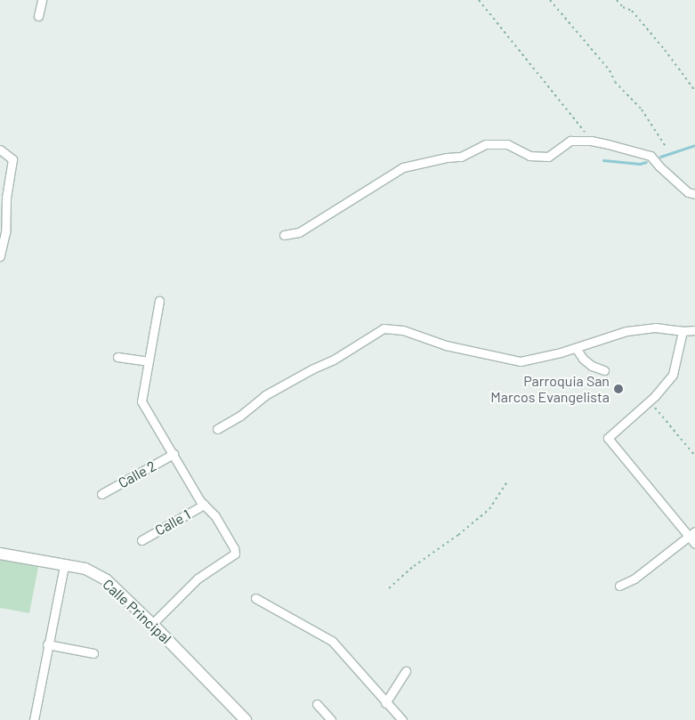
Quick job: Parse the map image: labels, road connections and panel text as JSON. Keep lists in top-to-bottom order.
{
  "streets": {
    "street": ["Calle 2", "Calle 1", "Calle Principal"]
  },
  "places": ["Parroquia San Marcos Evangelista"]
}
